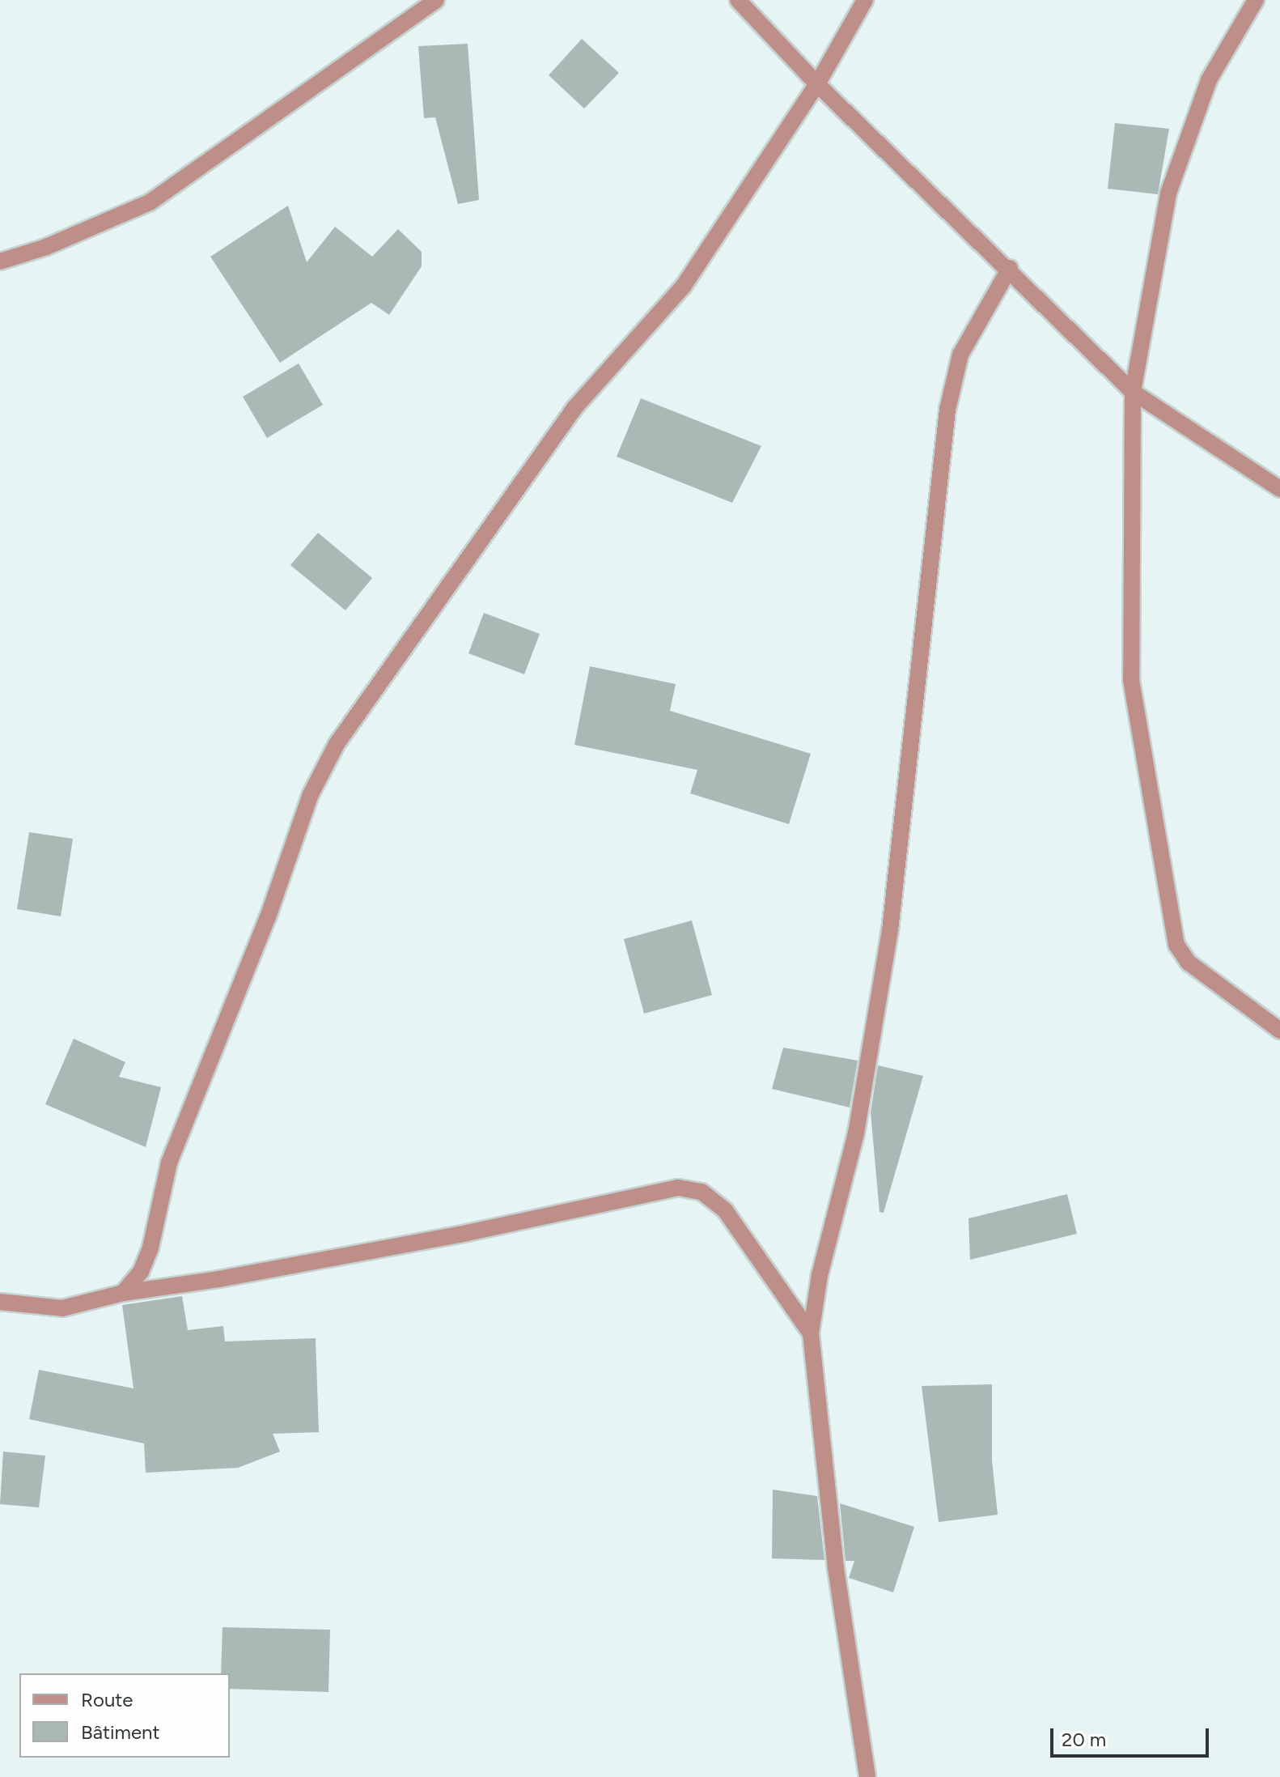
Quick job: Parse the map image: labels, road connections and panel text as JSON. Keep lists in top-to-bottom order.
{
  "legend": ["Route", "Bâtiment"],
  "scale_bar": "20 m"
}
